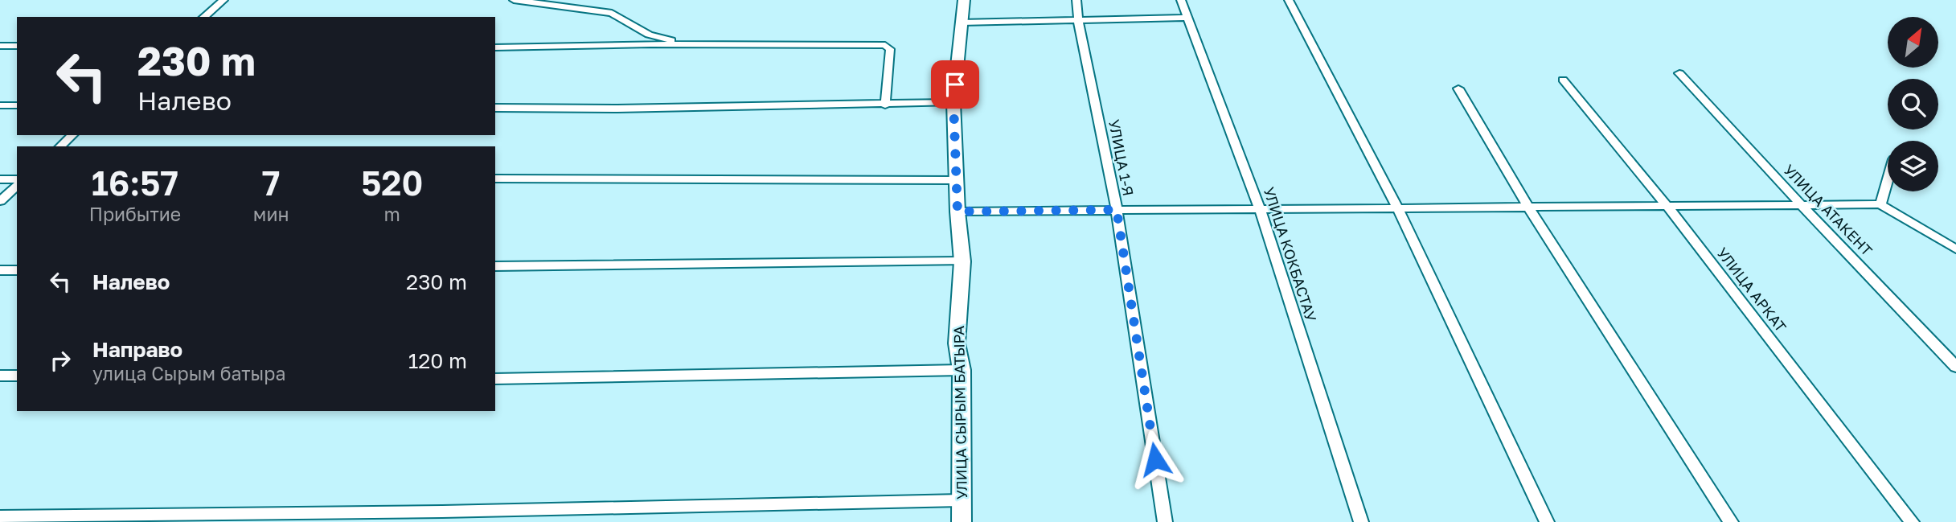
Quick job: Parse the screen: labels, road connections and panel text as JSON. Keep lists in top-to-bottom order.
{
  "streets": {
    "street": [
      "УЛИЦА 1-Я",
      "УЛИЦА АТАКЕНТ",
      "УЛИЦА КОКБАСТАУ",
      "УЛИЦА АРКАТ",
      "УЛИЦА СЫРЫМ БАТЫРА"
    ]
  },
  "north": "top right",
  "page": {
    "turn": ["230 m", "Налево"],
    "eta": [
      "16:57",
      "Прибытие",
      "7",
      "мин",
      "520",
      "m"
    ],
    "list": [
      {
        "name": "Налево",
        "value": "230 m"
      },
      {
        "name": "Направо",
        "note": "улица Сырым батыра",
        "value": "120 m"
      }
    ]
  }
}
